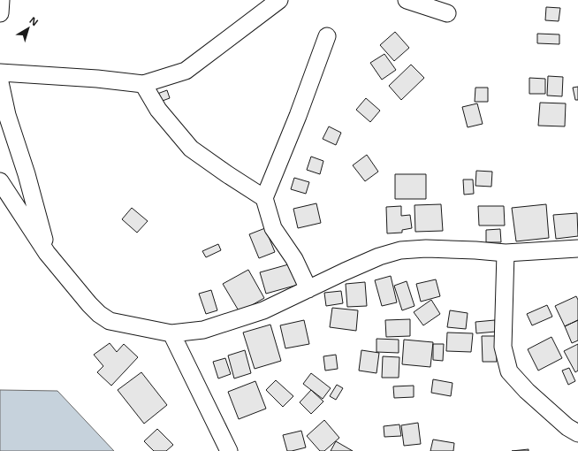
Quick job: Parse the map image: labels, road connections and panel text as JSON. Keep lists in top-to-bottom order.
{
  "north": "top right"
}
